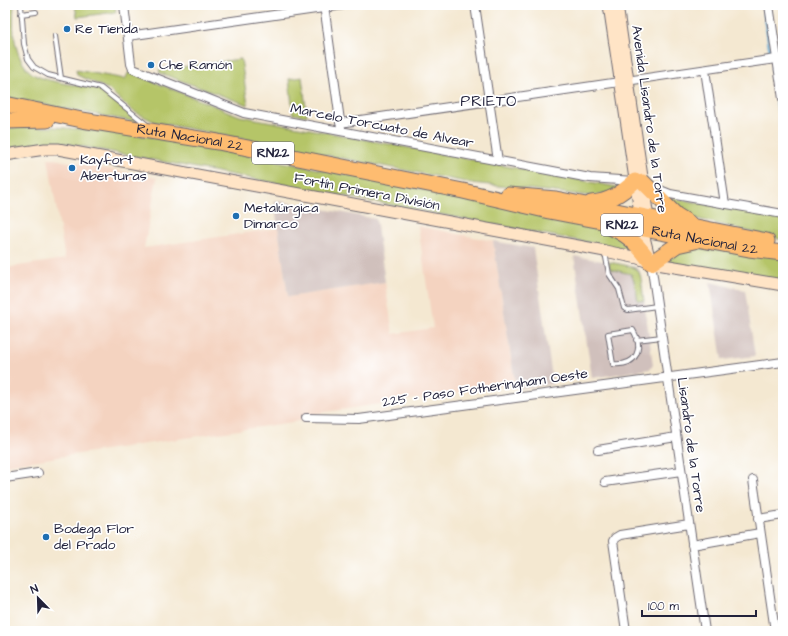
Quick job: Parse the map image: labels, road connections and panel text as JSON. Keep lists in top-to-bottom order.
{
  "streets": {
    "highway": ["Ruta Nacional 22", "RN22"],
    "street": [
      "Avenida Lisandro de la Torre",
      "Marcelo Torcuato de Alvear",
      "Fortín Primera División",
      "225 - Paso Fotheringham Oeste",
      "Lisandro de la Torre"
    ]
  },
  "crossings": [
    ["Avenida Lisandro de la Torre", "Marcelo Torcuato de Alvear"],
    ["Avenida Lisandro de la Torre", "Ruta Nacional 22"],
    ["Avenida Lisandro de la Torre", "Fortín Primera División"],
    ["Avenida Lisandro de la Torre", "Lisandro de la Torre"],
    ["Fortín Primera División", "Lisandro de la Torre"],
    ["225 - Paso Fotheringham Oeste", "Lisandro de la Torre"]
  ],
  "districts": ["PRIETO"],
  "places": [
    "Re Tienda",
    "Che Ramón",
    "Kayfort Aberturas",
    "Metalúrgica Dimarco",
    "Bodega Flor del Prado"
  ],
  "scale_bar": "100 m",
  "north": "top left"
}
